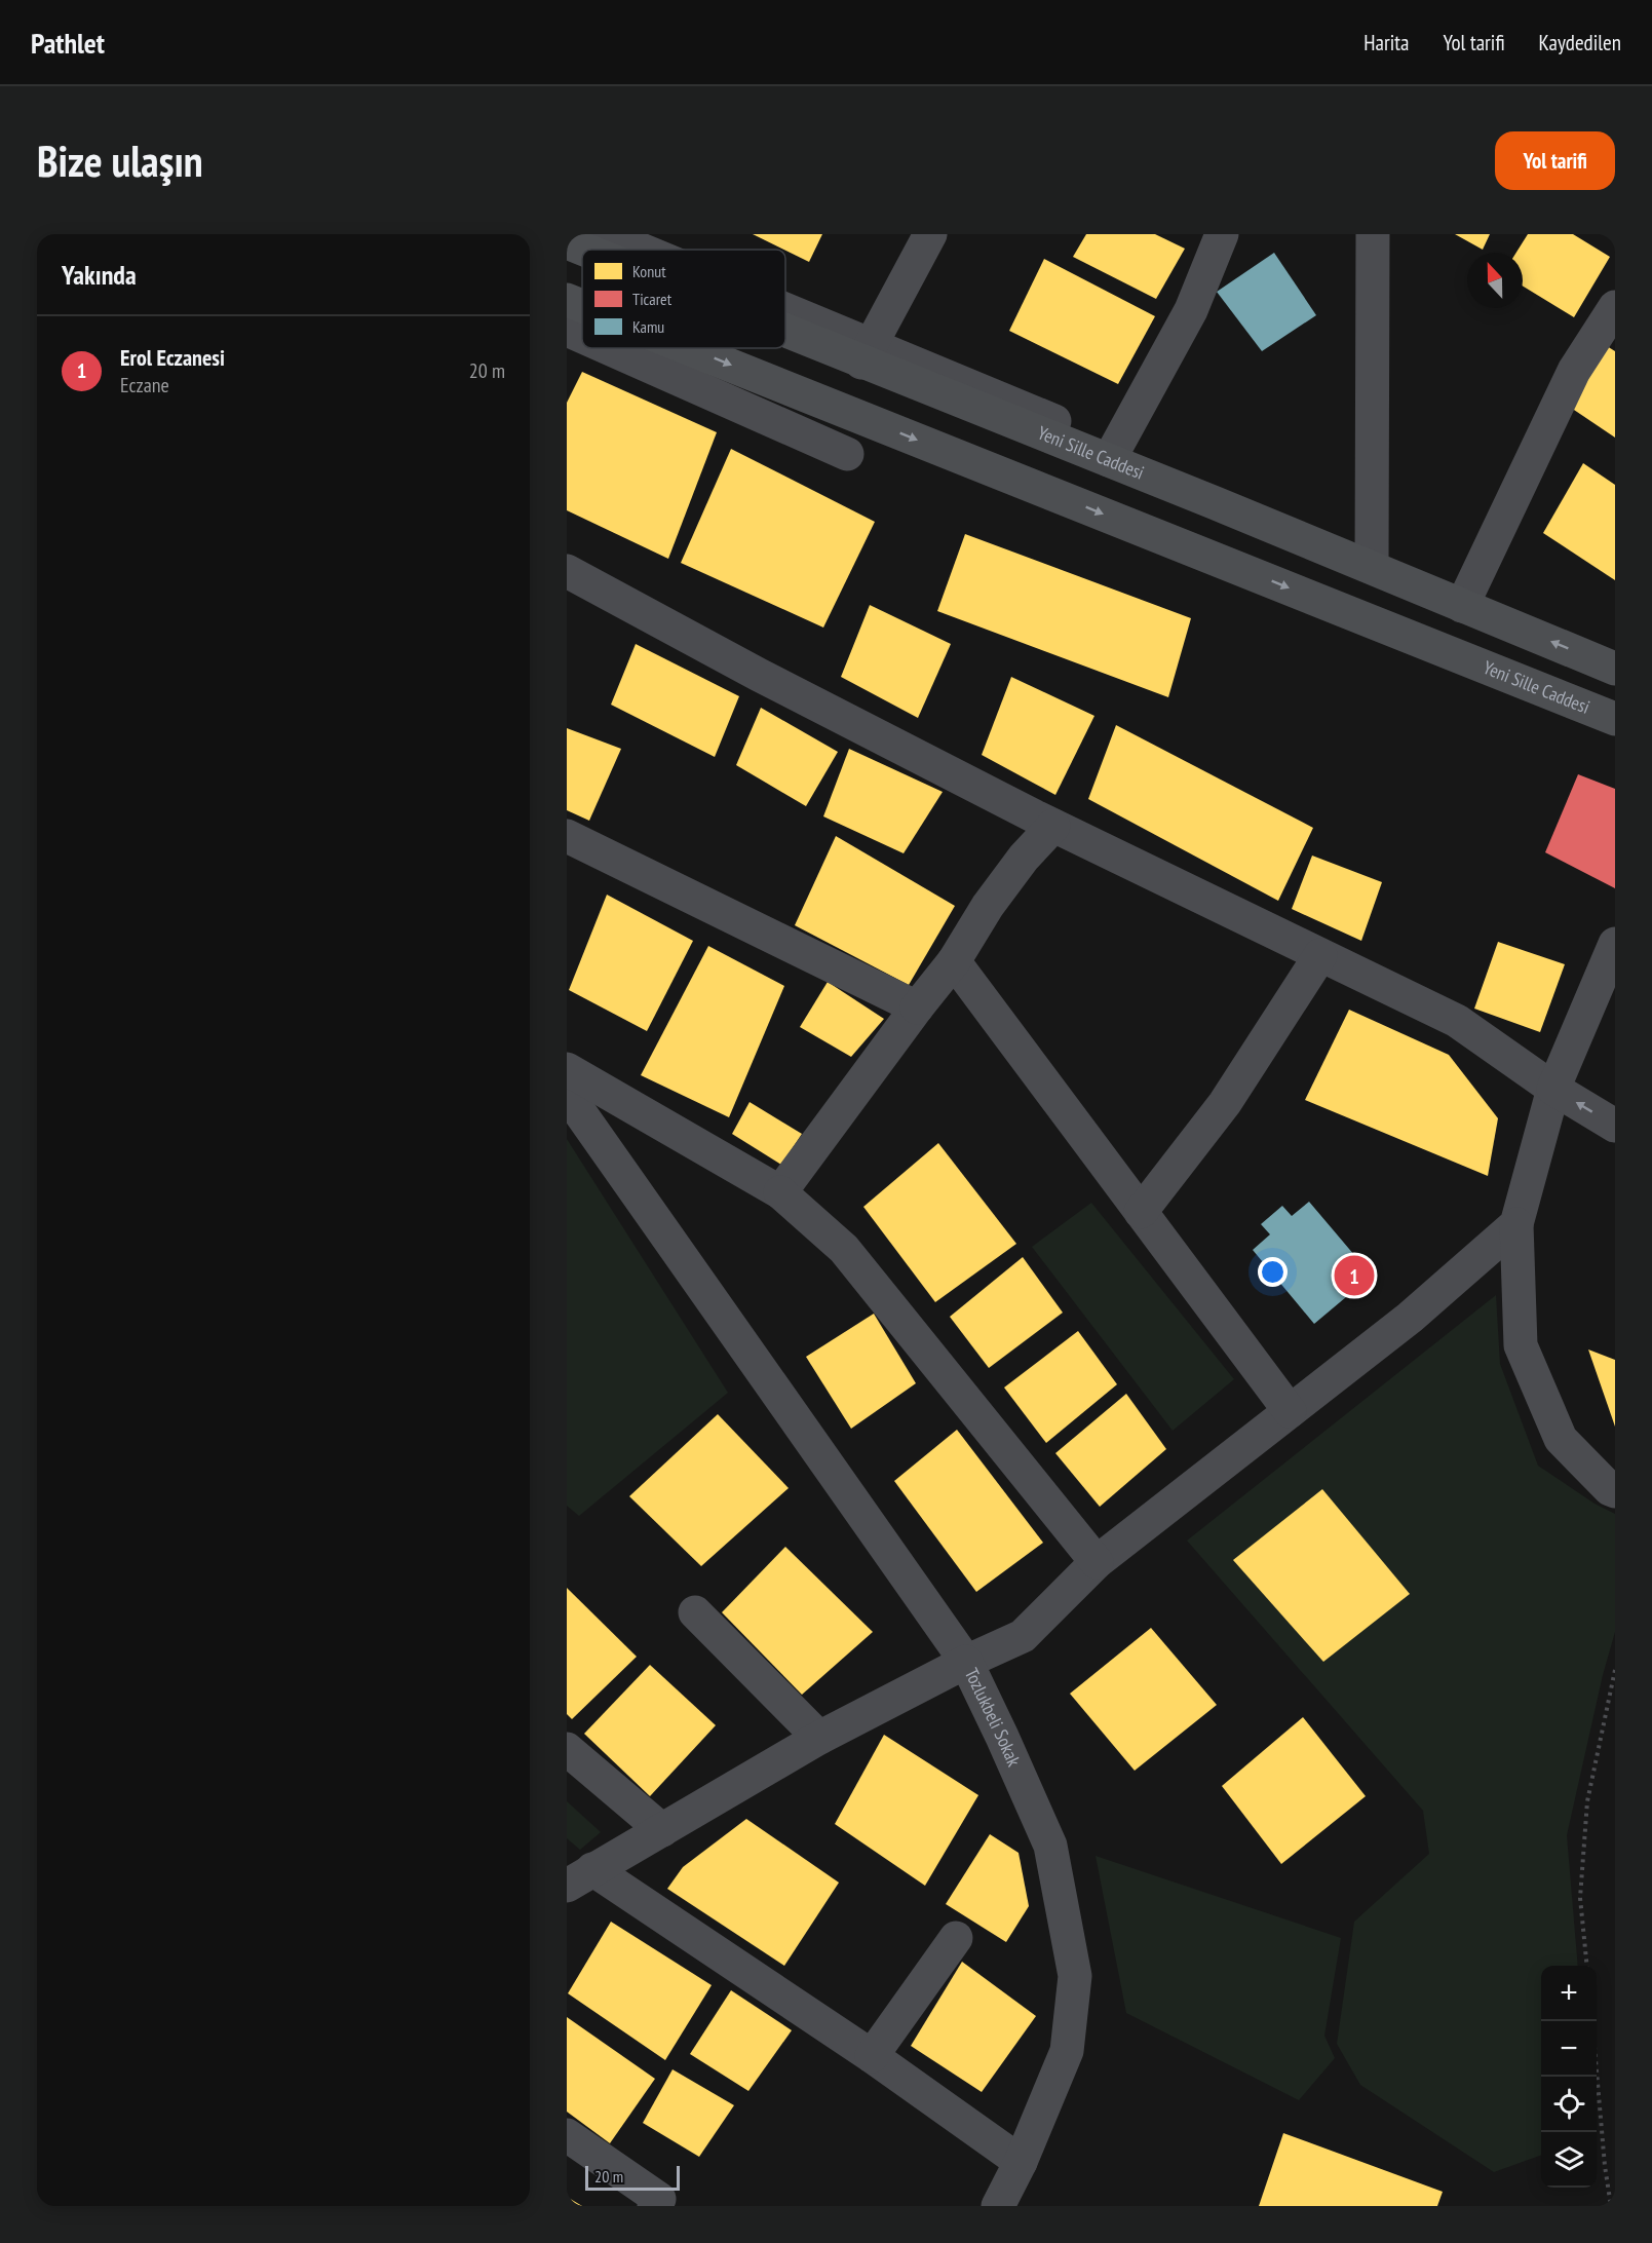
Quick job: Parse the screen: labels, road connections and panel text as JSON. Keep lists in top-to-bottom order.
{
  "streets": {
    "main road": ["Yeni Sille Caddesi"],
    "street": ["Tozlukbeli Sokak"]
  },
  "legend": ["Konut", "Ticaret", "Kamu"],
  "scale_bar": "20 m",
  "north": "top",
  "page": {
    "header": "Pathlet",
    "nav": ["Harita", "Yol tarifi", "Kaydedilen"],
    "buttons": "Yol tarifi",
    "title": "Bize ulaşın",
    "heading": "Yakında",
    "list": [
      {
        "mark": "1",
        "name": "Erol Eczanesi",
        "note": "Eczane",
        "value": "20 m"
      }
    ],
    "pins": "1",
    "map_buttons": ["+", "−"],
    "scale": "20 m"
  }
}
